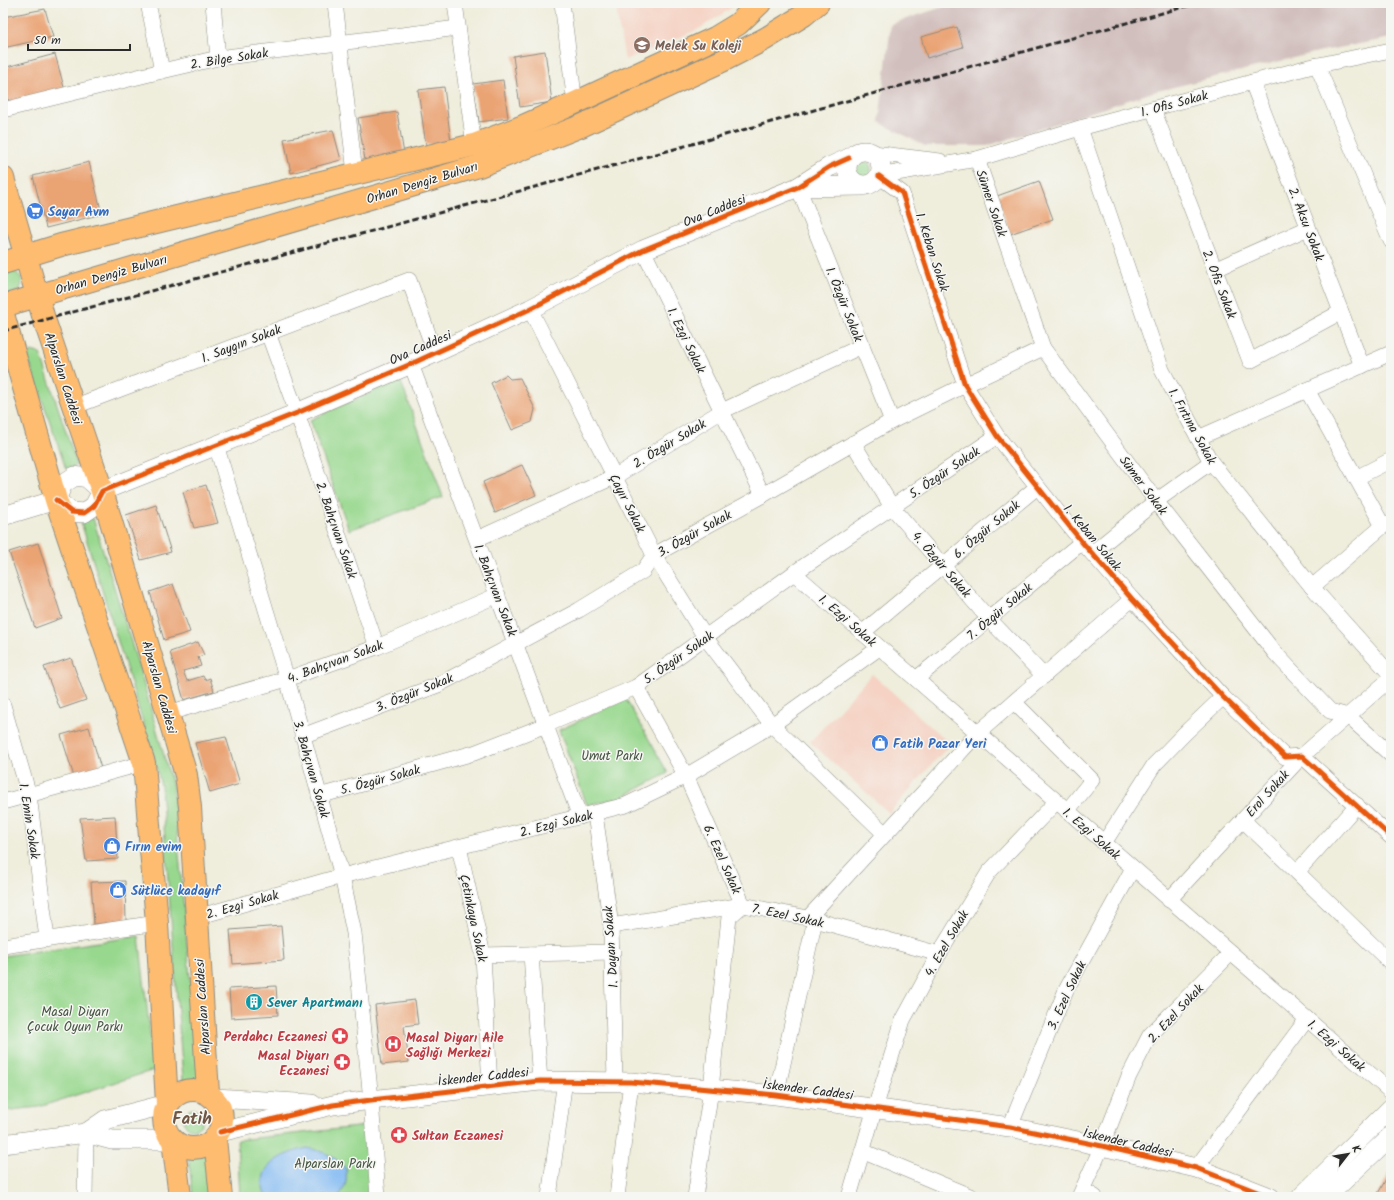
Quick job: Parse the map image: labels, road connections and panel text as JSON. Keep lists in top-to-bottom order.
{
  "streets": {
    "main road": ["Orhan Dengiz Bulvarı", "Alparslan Caddesi"],
    "street": [
      "2. Bilge Sokak",
      "1. Ofis Sokak",
      "Sümer Sokak",
      "Ova Caddesi",
      "2. Aksu Sokak",
      "1. Keban Sokak",
      "2. Ofis Sokak",
      "1. Özgür Sokak",
      "1. Ezgi Sokak",
      "1. Saygın Sokak",
      "1. Fırtına Sokak",
      "2. Özgür Sokak",
      "5. Özgür Sokak",
      "Çayır Sokak",
      "6. Özgür Sokak",
      "2. Bahçıvan Sokak",
      "3. Özgür Sokak",
      "4. Özgür Sokak",
      "1. Bahçıvan Sokak",
      "7. Özgür Sokak",
      "4. Bahçıvan Sokak",
      "3. Bahçıvan Sokak",
      "Erol Sokak",
      "1. Emin Sokak",
      "2. Ezgi Sokak",
      "6. Ezel Sokak",
      "7. Ezel Sokak",
      "Çetinkaya Sokak",
      "4. Ezel Sokak",
      "1. Dayan Sokak",
      "3. Ezel Sokak",
      "2. Ezel Sokak",
      "İskender Caddesi"
    ]
  },
  "crossings": [
    ["1. Ofis Sokak", "Sümer Sokak"],
    ["1. Ofis Sokak", "2. Aksu Sokak"],
    ["1. Ofis Sokak", "1. Keban Sokak"],
    ["1. Ofis Sokak", "2. Ofis Sokak"],
    ["1. Ofis Sokak", "1. Fırtına Sokak"],
    ["Orhan Dengiz Bulvarı", "Alparslan Caddesi"],
    ["Sümer Sokak", "3. Özgür Sokak"],
    ["Sümer Sokak", "Erol Sokak"],
    ["Ova Caddesi", "1. Özgür Sokak"],
    ["Ova Caddesi", "1. Ezgi Sokak"],
    ["Ova Caddesi", "1. Saygın Sokak"],
    ["Ova Caddesi", "Alparslan Caddesi"],
    ["Ova Caddesi", "Çayır Sokak"],
    ["Ova Caddesi", "2. Bahçıvan Sokak"],
    ["Ova Caddesi", "1. Bahçıvan Sokak"],
    ["Ova Caddesi", "3. Bahçıvan Sokak"],
    ["2. Aksu Sokak", "2. Ofis Sokak"],
    ["1. Keban Sokak", "5. Özgür Sokak"],
    ["1. Keban Sokak", "6. Özgür Sokak"],
    ["1. Keban Sokak", "3. Özgür Sokak"],
    ["1. Keban Sokak", "7. Özgür Sokak"],
    ["1. Keban Sokak", "Erol Sokak"],
    ["1. Özgür Sokak", "2. Özgür Sokak"],
    ["1. Özgür Sokak", "3. Özgür Sokak"],
    ["1. Ezgi Sokak", "2. Özgür Sokak"],
    ["1. Ezgi Sokak", "5. Özgür Sokak"],
    ["1. Ezgi Sokak", "6. Özgür Sokak"],
    ["1. Ezgi Sokak", "3. Özgür Sokak"],
    ["1. Ezgi Sokak", "7. Özgür Sokak"],
    ["1. Ezgi Sokak", "Erol Sokak"],
    ["1. Ezgi Sokak", "2. Ezgi Sokak"],
    ["1. Ezgi Sokak", "4. Ezel Sokak"],
    ["1. Ezgi Sokak", "3. Ezel Sokak"],
    ["1. Ezgi Sokak", "2. Ezel Sokak"],
    ["1. Saygın Sokak", "Alparslan Caddesi"],
    ["1. Saygın Sokak", "2. Bahçıvan Sokak"],
    ["Alparslan Caddesi", "4. Bahçıvan Sokak"],
    ["Alparslan Caddesi", "2. Ezgi Sokak"],
    ["2. Özgür Sokak", "Çayır Sokak"],
    ["2. Özgür Sokak", "1. Bahçıvan Sokak"],
    ["5. Özgür Sokak", "Çayır Sokak"],
    ["5. Özgür Sokak", "4. Özgür Sokak"],
    ["5. Özgür Sokak", "1. Bahçıvan Sokak"],
    ["5. Özgür Sokak", "3. Bahçıvan Sokak"],
    ["5. Özgür Sokak", "6. Ezel Sokak"],
    ["Çayır Sokak", "3. Özgür Sokak"],
    ["Çayır Sokak", "2. Ezgi Sokak"],
    ["6. Özgür Sokak", "4. Özgür Sokak"],
    ["2. Bahçıvan Sokak", "4. Bahçıvan Sokak"],
    ["3. Özgür Sokak", "4. Özgür Sokak"],
    ["3. Özgür Sokak", "1. Bahçıvan Sokak"],
    ["3. Özgür Sokak", "3. Bahçıvan Sokak"],
    ["4. Özgür Sokak", "7. Özgür Sokak"],
    ["1. Bahçıvan Sokak", "4. Bahçıvan Sokak"],
    ["1. Bahçıvan Sokak", "2. Ezgi Sokak"],
    ["1. Bahçıvan Sokak", "1. Dayan Sokak"],
    ["4. Bahçıvan Sokak", "3. Bahçıvan Sokak"],
    ["3. Bahçıvan Sokak", "2. Ezgi Sokak"],
    ["3. Bahçıvan Sokak", "İskender Caddesi"],
    ["2. Ezgi Sokak", "6. Ezel Sokak"],
    ["2. Ezgi Sokak", "Çetinkaya Sokak"],
    ["2. Ezgi Sokak", "1. Dayan Sokak"],
    ["6. Ezel Sokak", "7. Ezel Sokak"],
    ["6. Ezel Sokak", "İskender Caddesi"],
    ["7. Ezel Sokak", "4. Ezel Sokak"],
    ["7. Ezel Sokak", "1. Dayan Sokak"],
    ["Çetinkaya Sokak", "İskender Caddesi"],
    ["4. Ezel Sokak", "İskender Caddesi"],
    ["1. Dayan Sokak", "İskender Caddesi"],
    ["3. Ezel Sokak", "İskender Caddesi"],
    ["2. Ezel Sokak", "İskender Caddesi"]
  ],
  "districts": ["Fatih"],
  "parks": ["Umut Parkı", "Masal Diyarı Çocuk Oyun Parkı", "Alparslan Parkı"],
  "places": {
    "school or university": ["Melek Su Koleji"],
    "supermarket": ["Sayar Avm"],
    "shop": ["Fatih Pazar Yeri", "Fırın evim", "Sütlüce kadayıf"],
    "building": ["Sever Apartmanı"],
    "pharmacy": ["Perdahcı Eczanesi", "Masal Diyarı Eczanesi", "Sultan Eczanesi"],
    "hospital": ["Masal Diyarı Aile Sağlığı Merkezi"]
  },
  "scale_bar": "50 m",
  "north": "top right"
}
